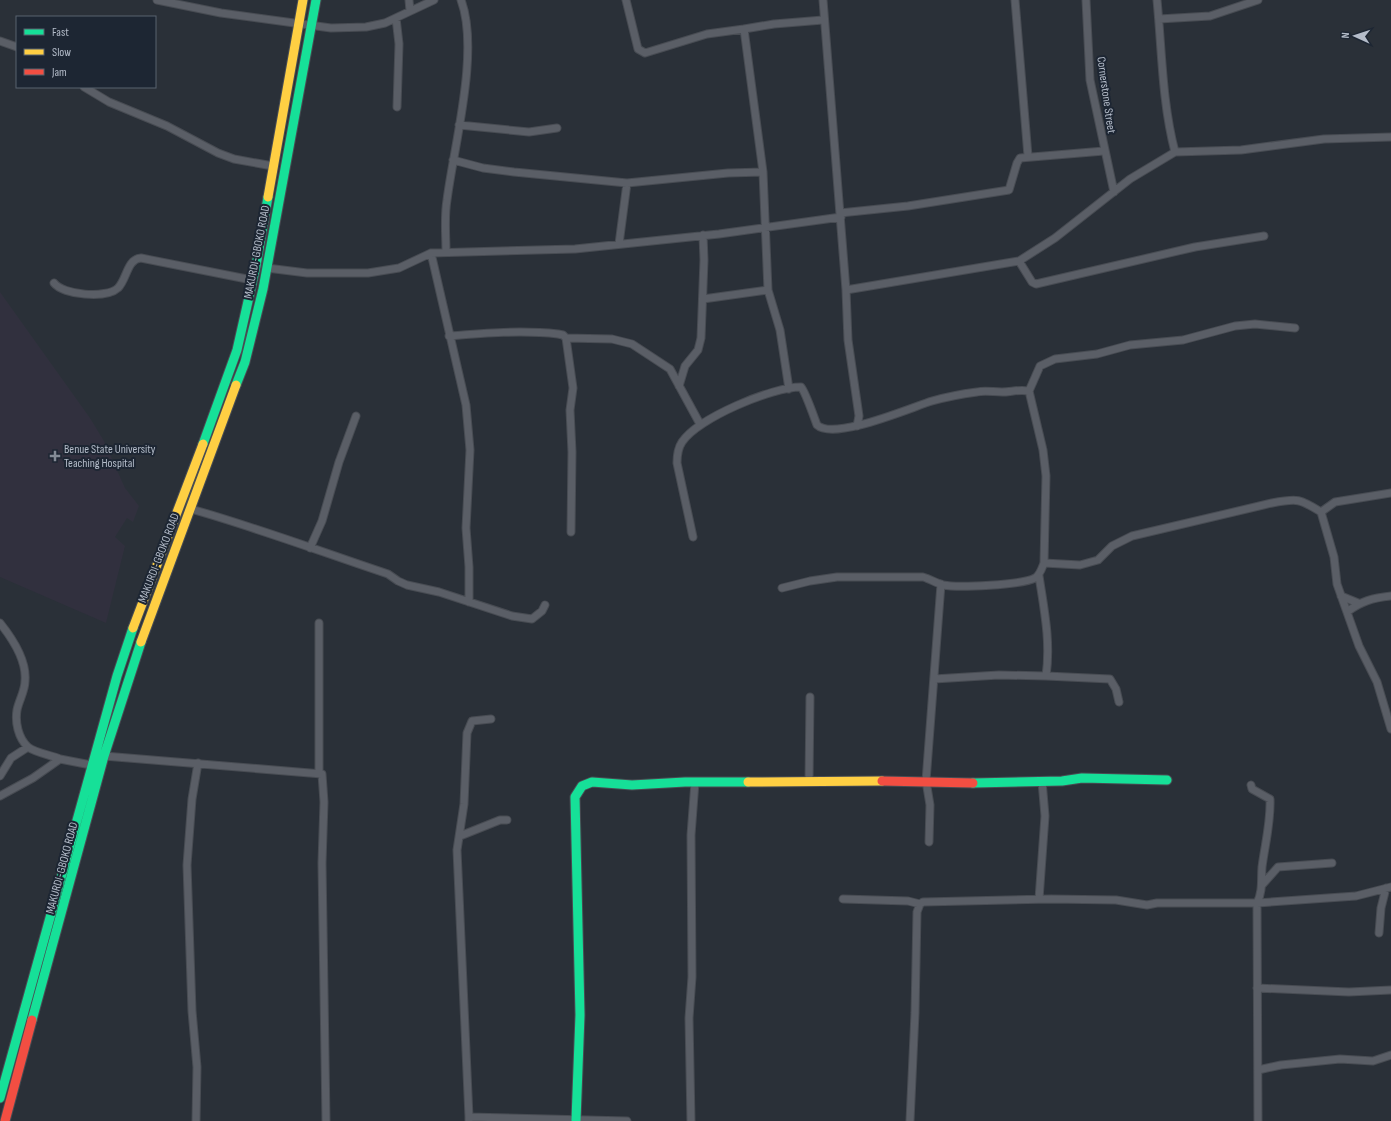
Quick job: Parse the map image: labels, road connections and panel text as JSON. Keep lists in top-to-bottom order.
{
  "streets": {
    "main road": ["MAKURDI-GBOKO ROAD"],
    "street": ["Cornerstone Street"]
  },
  "places": {
    "health": ["Benue State University Teaching Hospital"]
  },
  "legend": ["Fast", "Slow", "Jam"],
  "north": "left"
}
